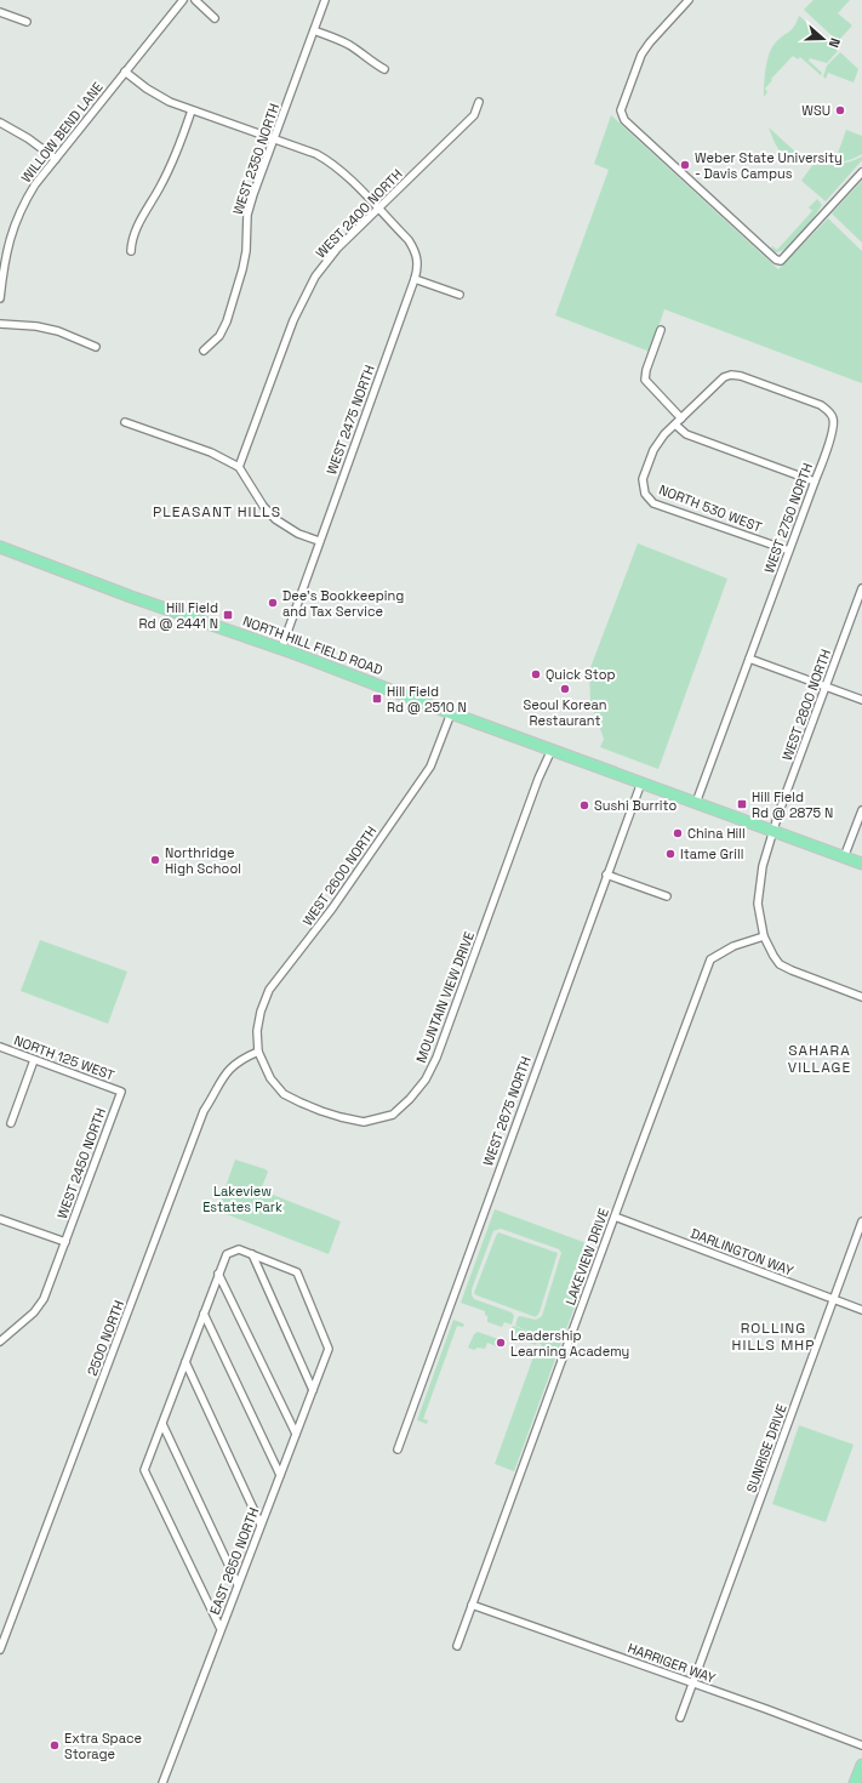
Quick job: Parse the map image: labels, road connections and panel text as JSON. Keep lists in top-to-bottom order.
{
  "streets": {
    "main road": ["NORTH HILL FIELD ROAD"],
    "street": [
      "WILLOW BEND LANE",
      "WEST 2350 NORTH",
      "WEST 2400 NORTH",
      "WEST 2475 NORTH",
      "NORTH 530 WEST",
      "WEST 2750 NORTH",
      "WEST 2800 NORTH",
      "WEST 2600 NORTH",
      "MOUNTAIN VIEW DRIVE",
      "NORTH 125 WEST",
      "WEST 2675 NORTH",
      "WEST 2450 NORTH",
      "DARLINGTON WAY",
      "LAKEVIEW DRIVE",
      "2500 NORTH",
      "SUNRISE DRIVE",
      "EAST 2650 NORTH",
      "HARRIGER WAY"
    ]
  },
  "crossings": [
    ["WILLOW BEND LANE", "WEST 2475 NORTH"],
    ["WEST 2350 NORTH", "WEST 2475 NORTH"],
    ["WEST 2400 NORTH", "WEST 2475 NORTH"],
    ["WEST 2475 NORTH", "NORTH HILL FIELD ROAD"],
    ["NORTH 530 WEST", "WEST 2750 NORTH"],
    ["WEST 2750 NORTH", "NORTH HILL FIELD ROAD"],
    ["NORTH HILL FIELD ROAD", "WEST 2800 NORTH"],
    ["NORTH HILL FIELD ROAD", "WEST 2600 NORTH"],
    ["NORTH HILL FIELD ROAD", "MOUNTAIN VIEW DRIVE"],
    ["NORTH HILL FIELD ROAD", "WEST 2675 NORTH"],
    ["WEST 2800 NORTH", "LAKEVIEW DRIVE"],
    ["WEST 2600 NORTH", "MOUNTAIN VIEW DRIVE"],
    ["WEST 2600 NORTH", "2500 NORTH"],
    ["MOUNTAIN VIEW DRIVE", "2500 NORTH"],
    ["NORTH 125 WEST", "WEST 2450 NORTH"],
    ["DARLINGTON WAY", "LAKEVIEW DRIVE"],
    ["DARLINGTON WAY", "SUNRISE DRIVE"],
    ["LAKEVIEW DRIVE", "HARRIGER WAY"],
    ["SUNRISE DRIVE", "HARRIGER WAY"]
  ],
  "districts": ["PLEASANT HILLS", "SAHARA VILLAGE", "ROLLING HILLS MHP"],
  "parks": ["Lakeview Estates Park"],
  "places": {
    "other": [
      "WSU",
      "Weber State University - Davis Campus",
      "Dee's Bookkeeping and Tax Service",
      "Quick Stop",
      "Seoul Korean Restaurant",
      "Sushi Burrito",
      "China Hill",
      "Itame Grill",
      "Northridge High School",
      "Leadership Learning Academy",
      "Extra Space Storage"
    ],
    "transit": ["Hill Field Rd @ 2441 N", "Hill Field Rd @ 2510 N", "Hill Field Rd @ 2875 N"]
  },
  "north": "right"
}
